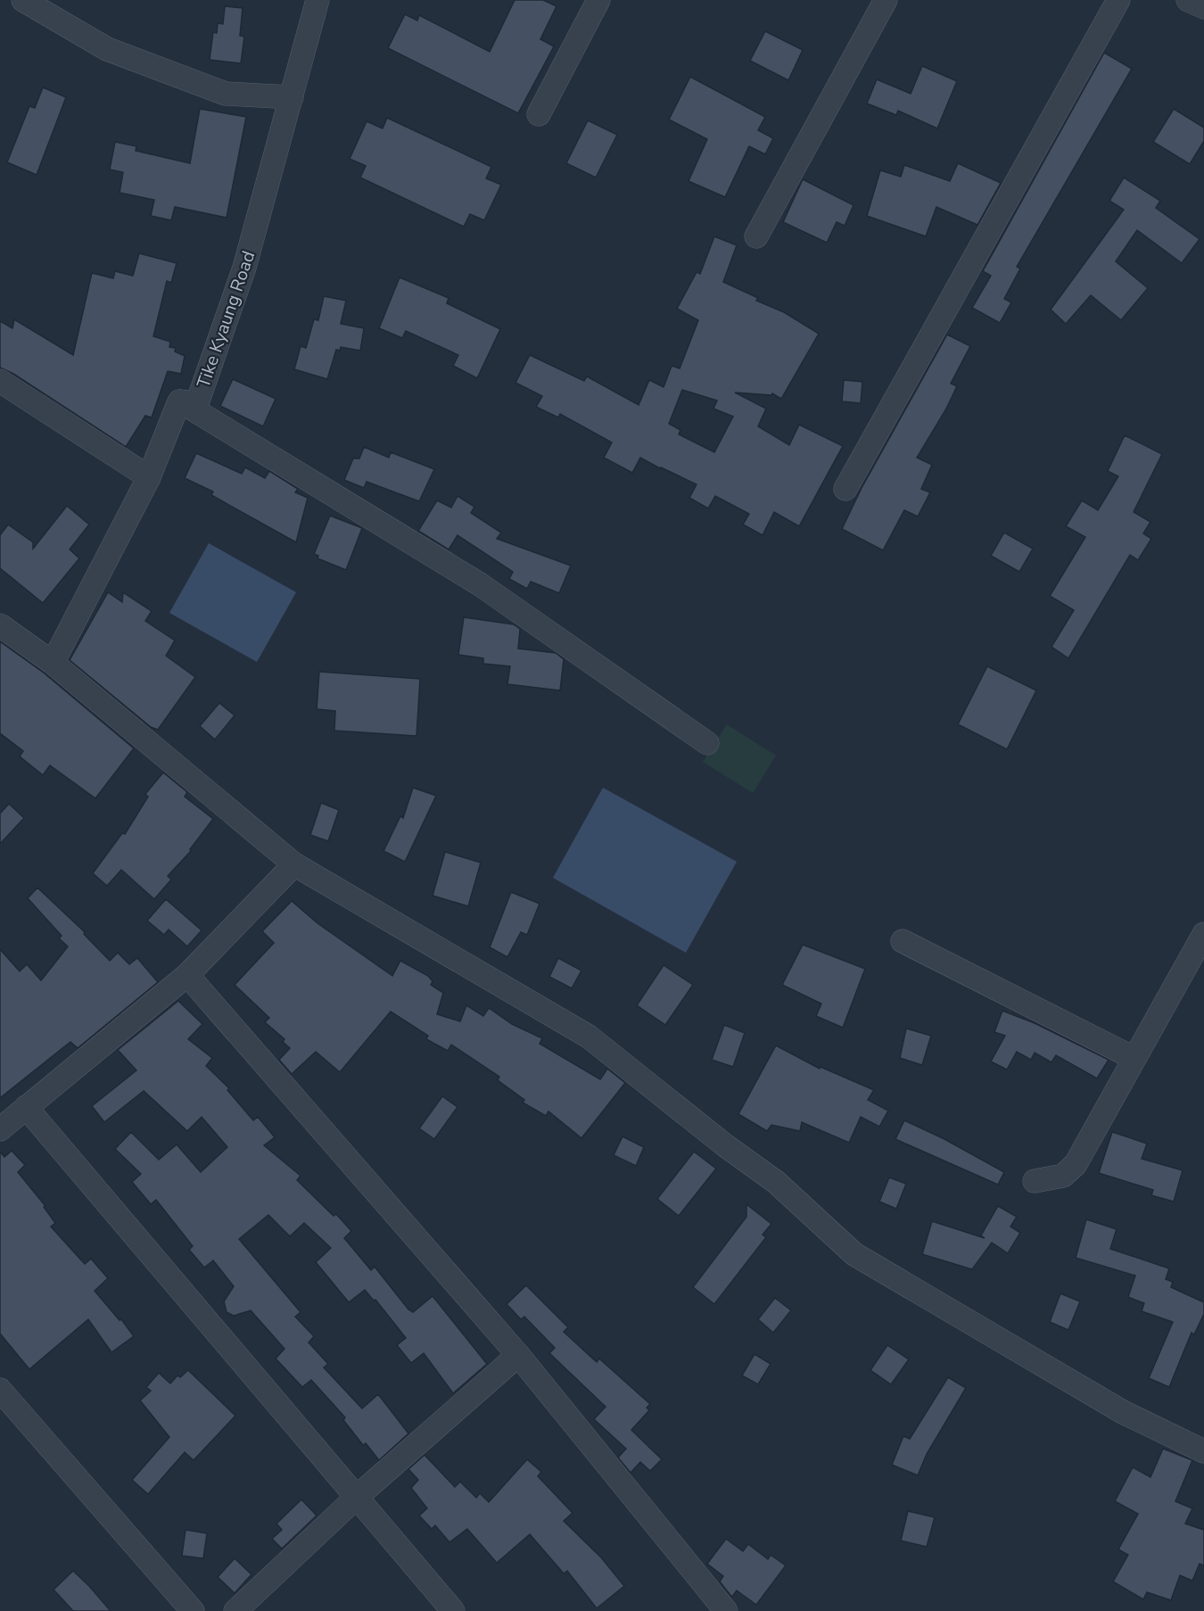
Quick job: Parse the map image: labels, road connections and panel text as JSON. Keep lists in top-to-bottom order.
{
  "streets": {
    "street": ["Tike Kyaung Road"]
  }
}
